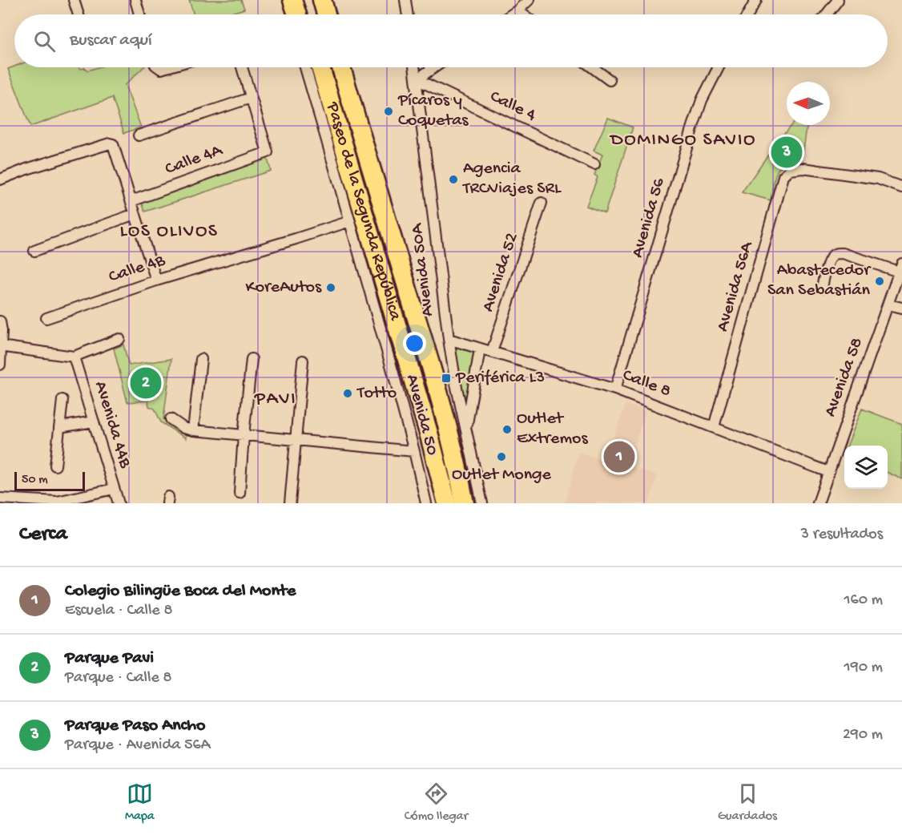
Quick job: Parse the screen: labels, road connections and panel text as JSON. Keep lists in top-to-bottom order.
{
  "streets": {
    "highway": ["Paseo de la Segunda República"],
    "street": [
      "Calle 4",
      "Calle 4A",
      "Avenida 56",
      "Calle 4B",
      "Avenida 50A",
      "Avenida 52",
      "Avenida 56A",
      "Avenida 58",
      "Calle 8",
      "Avenida 50",
      "Avenida 44B"
    ]
  },
  "crossings": [
    ["Calle 4", "Avenida 50A"],
    ["Avenida 56", "Calle 8"],
    ["Calle 4B", "Avenida 50"],
    ["Avenida 50A", "Calle 8"],
    ["Avenida 52", "Calle 8"],
    ["Avenida 56A", "Calle 8"],
    ["Avenida 58", "Calle 8"]
  ],
  "districts": ["DOMINGO SAVIO", "LOS OLIVOS", "PAVI"],
  "places": {
    "other": [
      "Pícaros y Coquetas",
      "Agencia TRCViajes SRL",
      "Abastecedor San Sebastián",
      "KoreAutos",
      "Totto",
      "Outlet Extremos",
      "Outlet Monge"
    ],
    "transit": ["Periférica L3"]
  },
  "scale_bar": "50 m",
  "north": "left",
  "page": {
    "search": "Buscar aquí",
    "pins": ["3", "2", "1"],
    "scale": "50 m",
    "heading": ["Cerca", "3 resultados"],
    "list": [
      {
        "mark": "1",
        "name": "Colegio Bilingüe Boca del Monte",
        "note": "Escuela · Calle 8",
        "value": "160 m"
      },
      {
        "mark": "2",
        "name": "Parque Pavi",
        "note": "Parque · Calle 8",
        "value": "190 m"
      },
      {
        "mark": "3",
        "name": "Parque Paso Ancho",
        "note": "Parque · Avenida 56A",
        "value": "290 m"
      }
    ],
    "nav": ["Mapa", "Cómo llegar", "Guardados"]
  }
}
